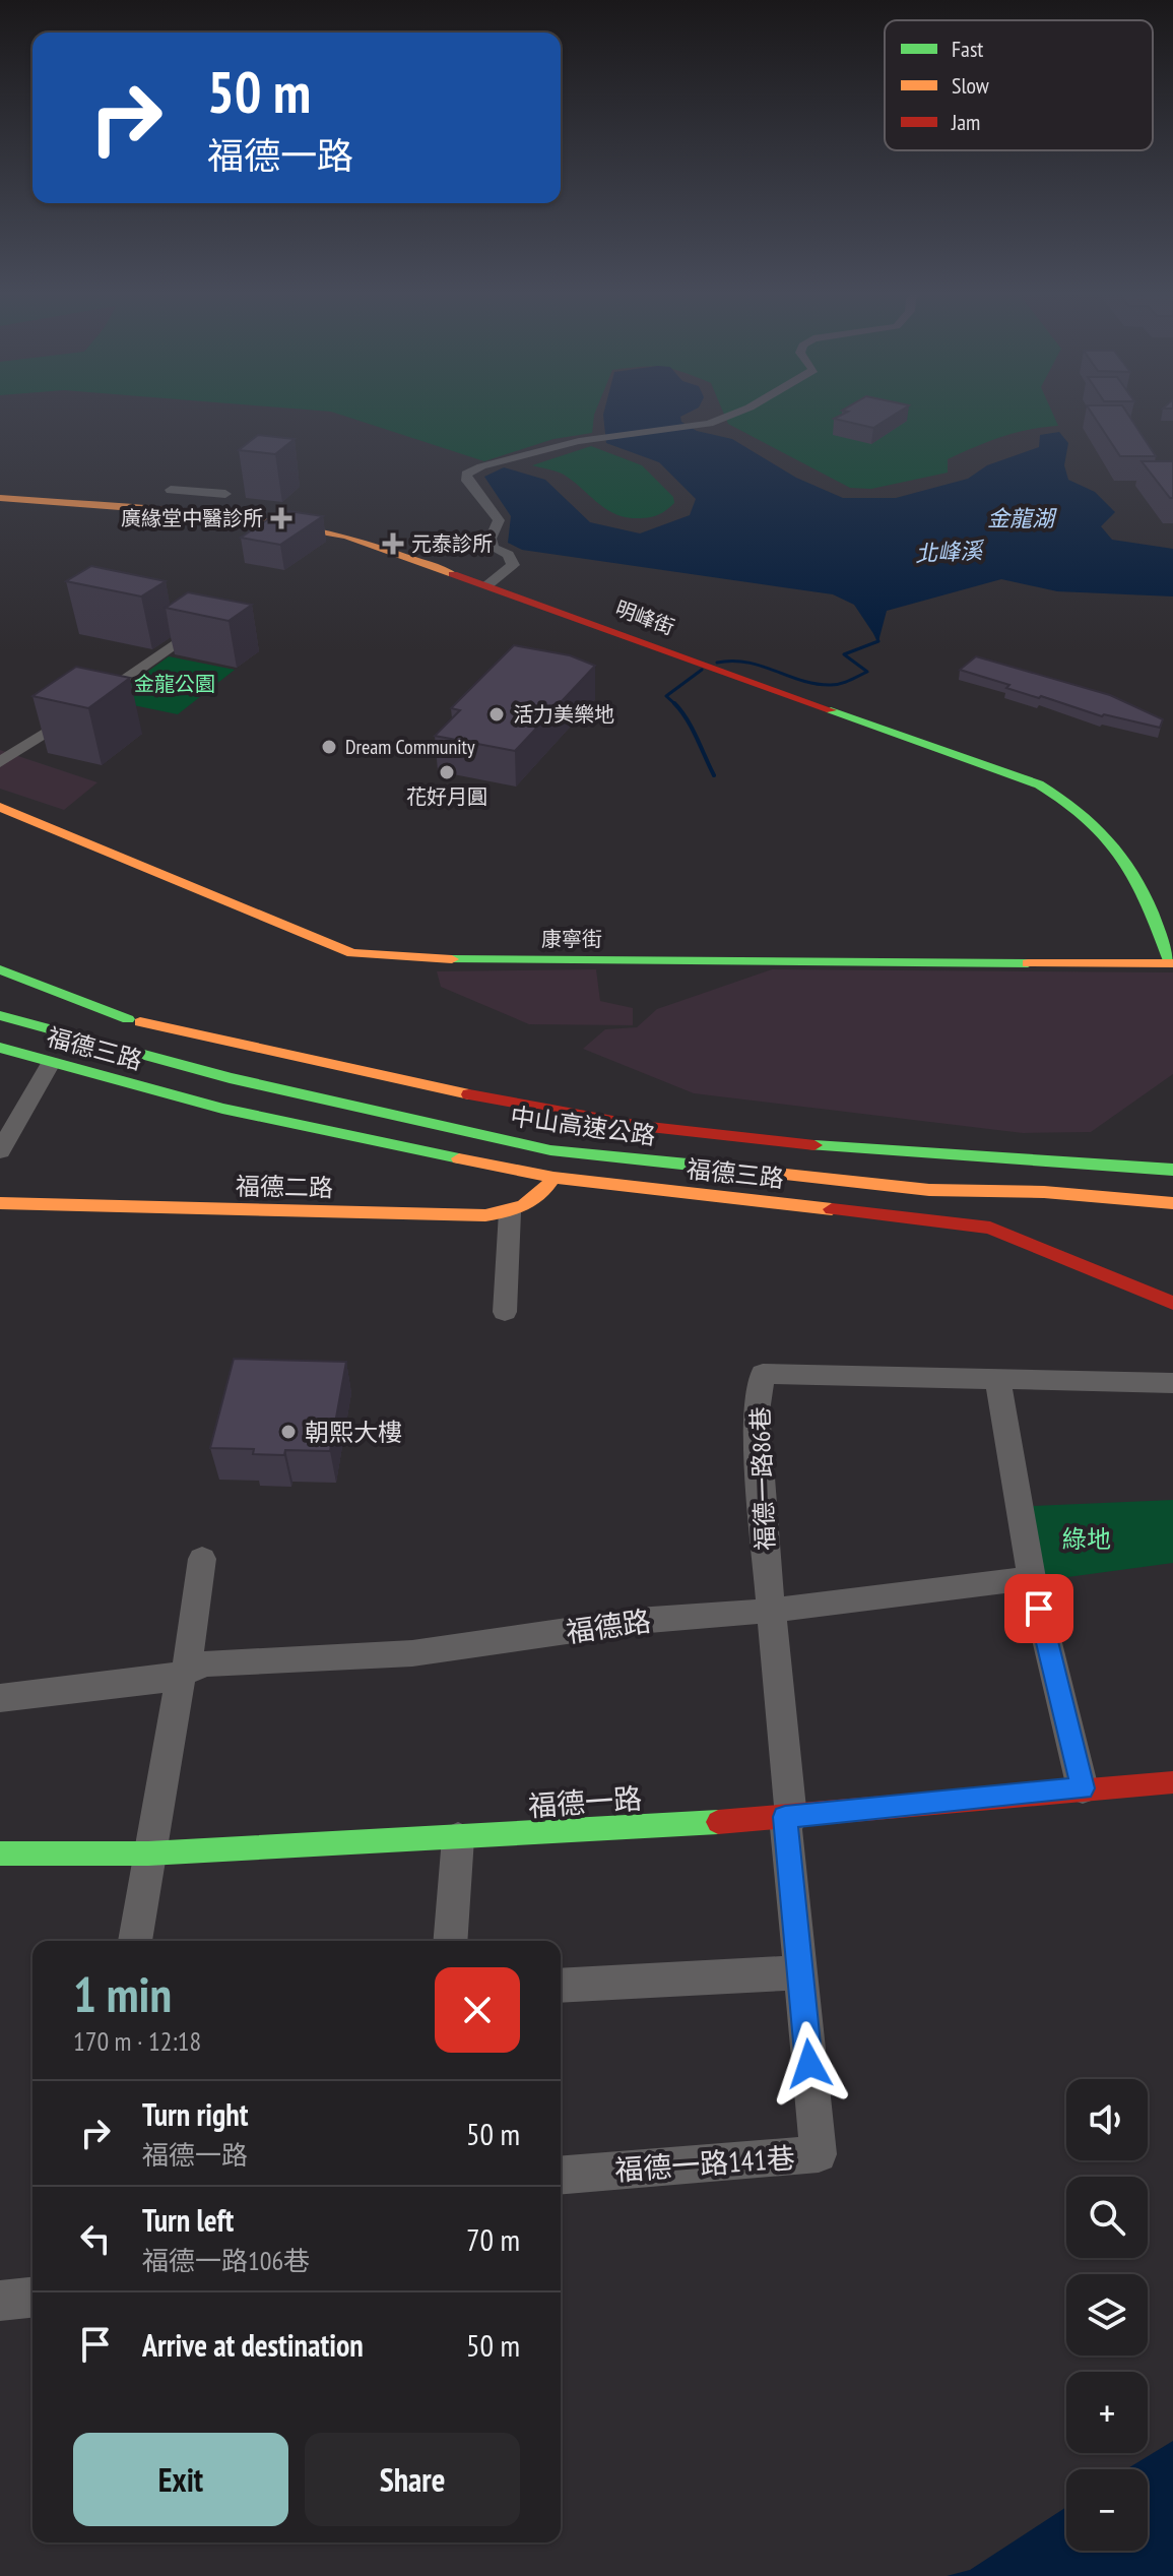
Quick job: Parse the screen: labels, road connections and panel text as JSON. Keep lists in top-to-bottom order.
{
  "streets": {
    "main road": [
      "明峰街",
      "康寧街",
      "福德三路",
      "中山高速公路",
      "福德二路",
      "福德一路"
    ],
    "street": ["福德一路86巷", "福德路", "福德一路141巷"]
  },
  "crossings": [
    ["明峰街", "康寧街"],
    ["福德三路", "福德二路"],
    ["福德一路86巷", "福德路"],
    ["福德一路86巷", "福德一路"],
    ["福德一路86巷", "福德一路141巷"],
    ["福德一路", "福德一路141巷"]
  ],
  "water": ["金龍湖", "北峰溪"],
  "parks": ["金龍公園", "綠地"],
  "places": {
    "health": ["廣緣堂中醫診所", "元泰診所"],
    "other": [
      "活力美樂地",
      "Dream Community",
      "花好月圓",
      "朝熙大樓"
    ]
  },
  "legend": ["Fast", "Slow", "Jam"],
  "page": {
    "turn": ["50 m", "福德一路"],
    "heading": ["1 min", "170 m · 12:18"],
    "map_buttons": ["+", "−"],
    "list": [
      {
        "name": "Turn right",
        "note": "福德一路",
        "value": "50 m"
      },
      {
        "name": "Turn left",
        "note": "福德一路106巷",
        "value": "70 m"
      },
      {
        "name": "Arrive at destination",
        "value": "50 m"
      }
    ],
    "buttons": ["Exit", "Share"]
  }
}
